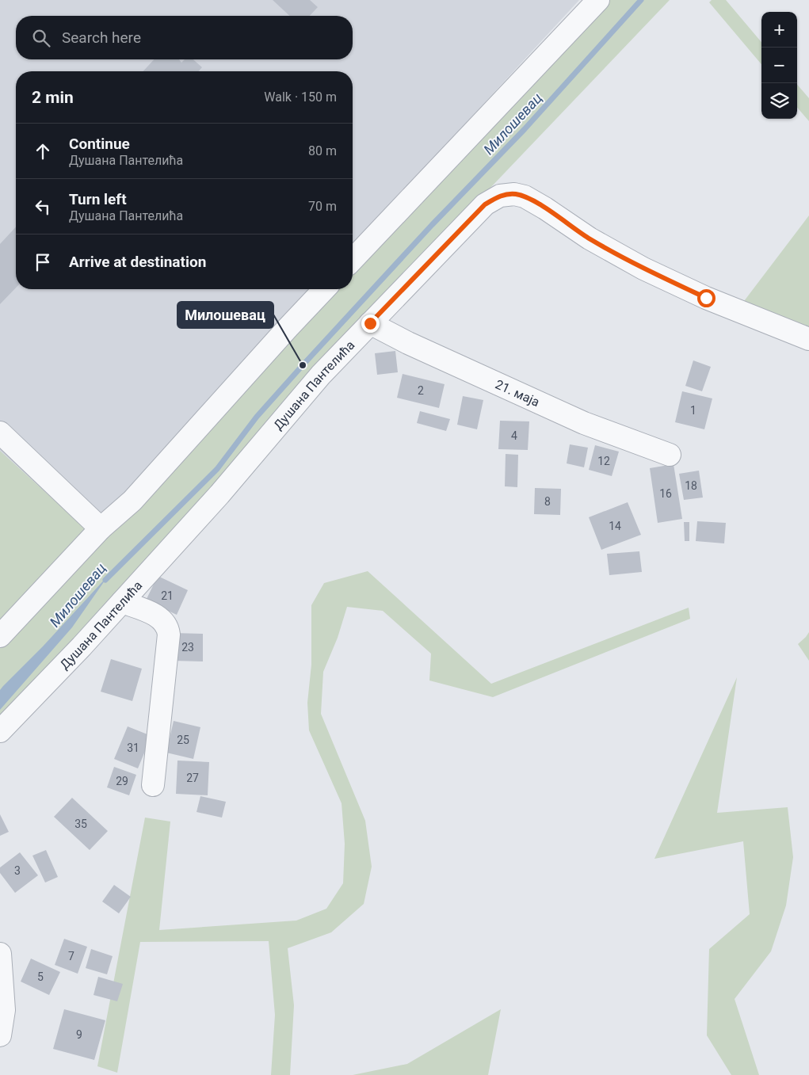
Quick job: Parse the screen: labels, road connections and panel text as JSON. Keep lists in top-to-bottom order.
{
  "streets": {
    "street": ["Душана Пантелића", "21. маја"]
  },
  "crossings": [
    ["Душана Пантелића", "21. маја"]
  ],
  "water": ["Милошевац"],
  "places": ["Милошевац"],
  "house_numbers": [
    "2",
    "1",
    "4",
    "12",
    "18",
    "16",
    "8",
    "14",
    "21",
    "23",
    "25",
    "31",
    "27",
    "29",
    "35",
    "3",
    "7",
    "5",
    "9"
  ],
  "page": {
    "map_buttons": ["+", "−"],
    "search": "Search here",
    "heading": ["2 min", "Walk · 150 m"],
    "list": [
      ["Continue", "Душана Пантелића", "80 m"],
      ["Turn left", "Душана Пантелића", "70 m"],
      "Arrive at destination"
    ]
  }
}
